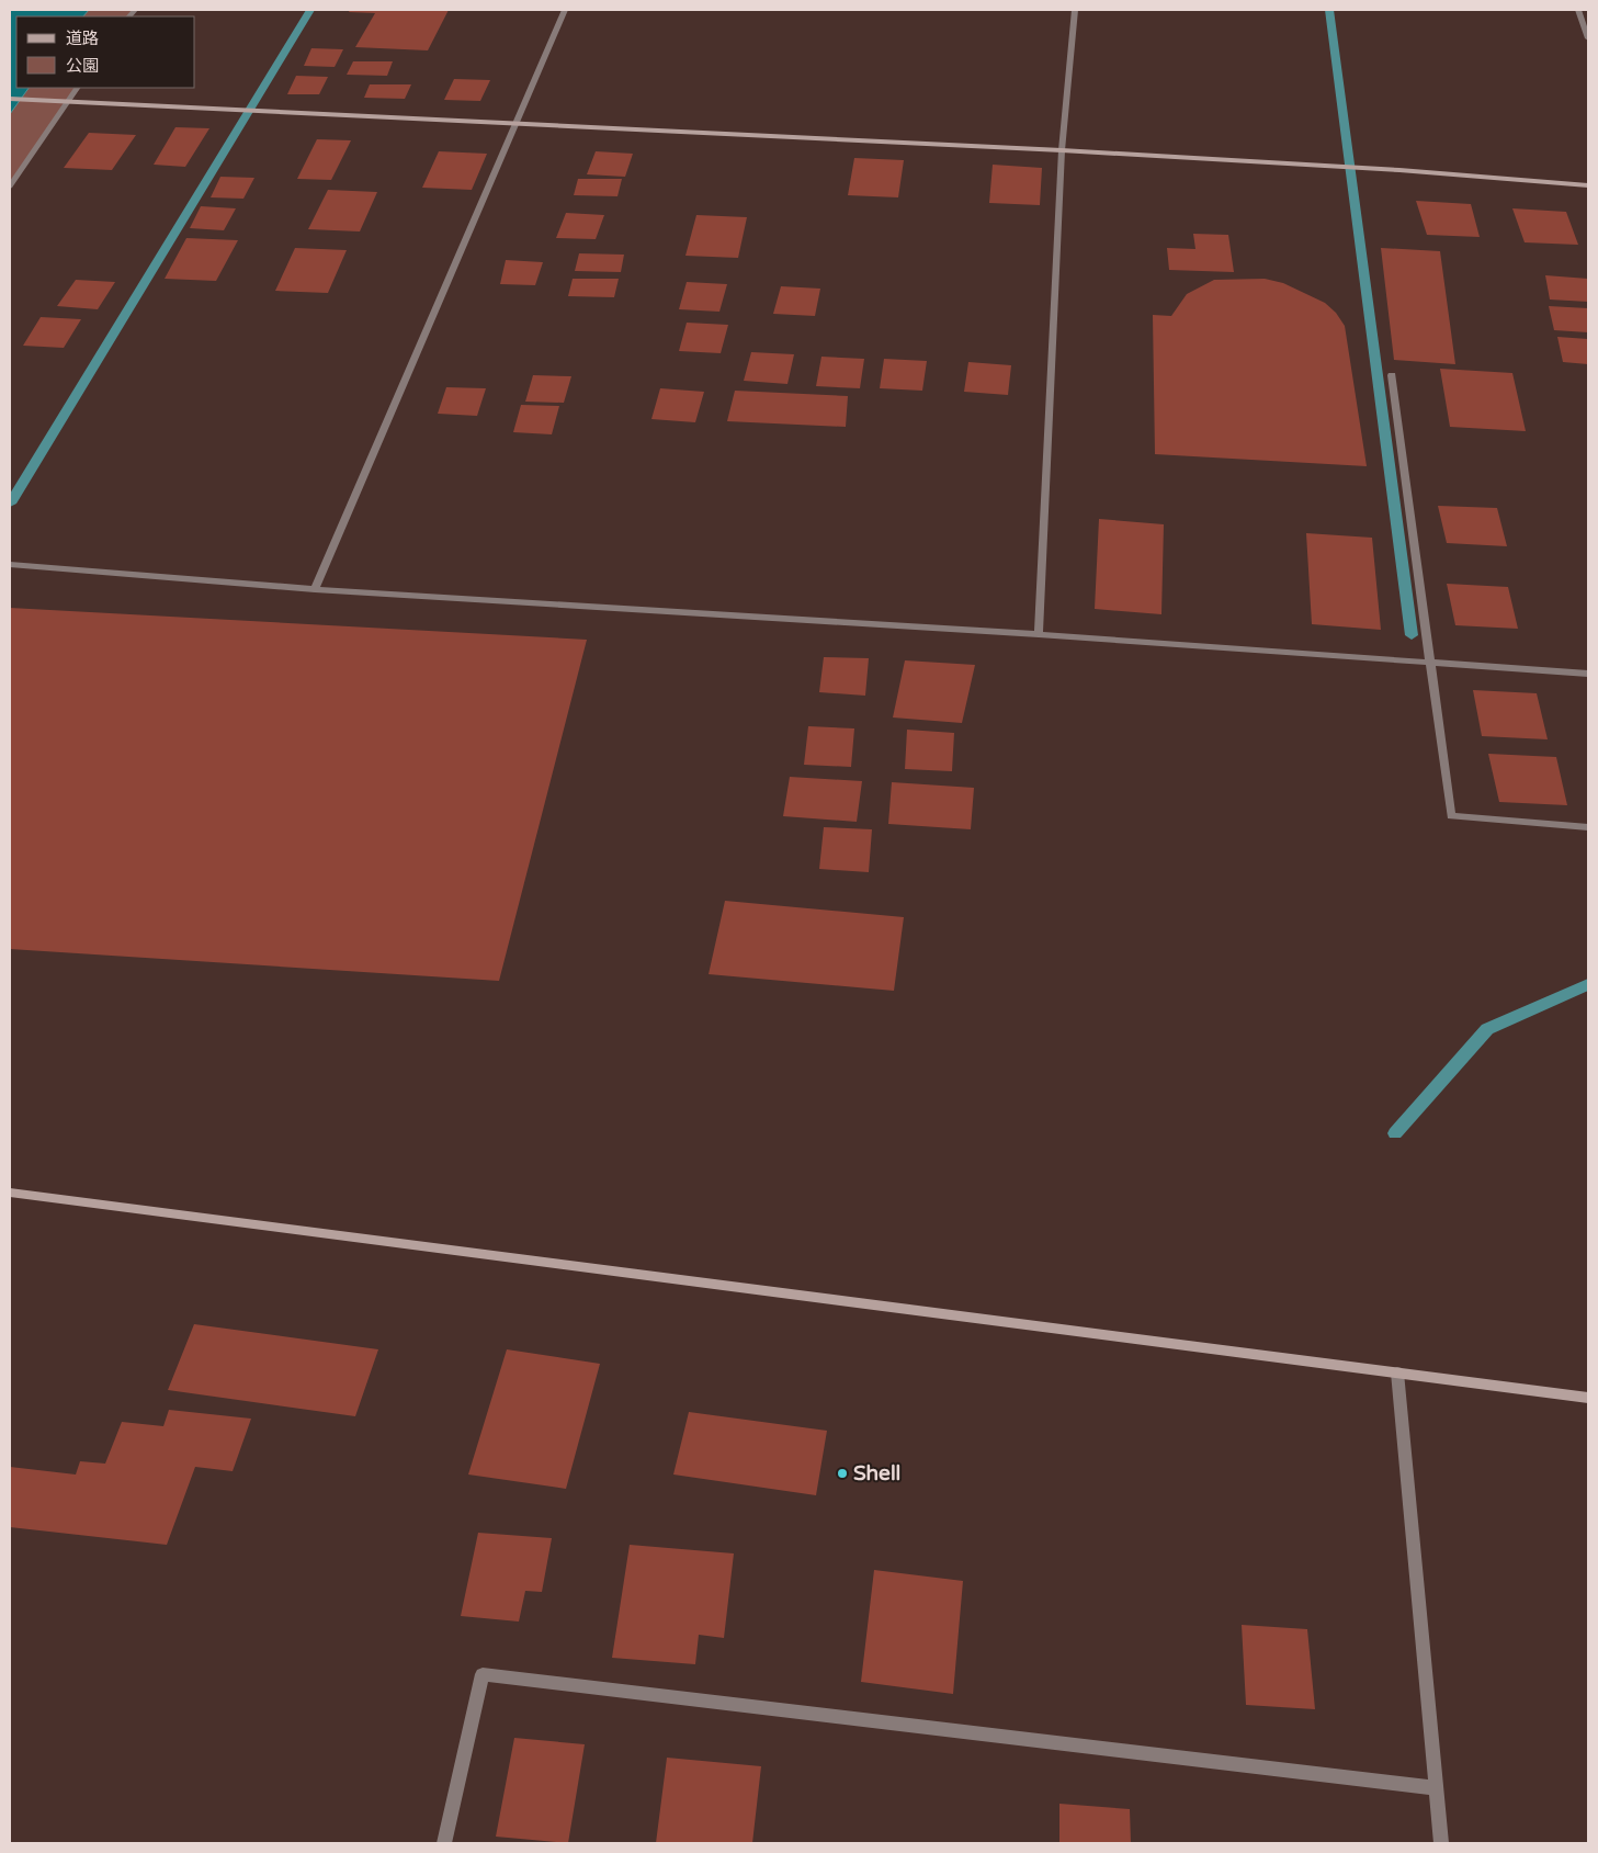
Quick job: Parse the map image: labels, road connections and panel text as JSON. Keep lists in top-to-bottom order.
{
  "places": ["Shell"],
  "legend": ["道路", "公園"]
}
